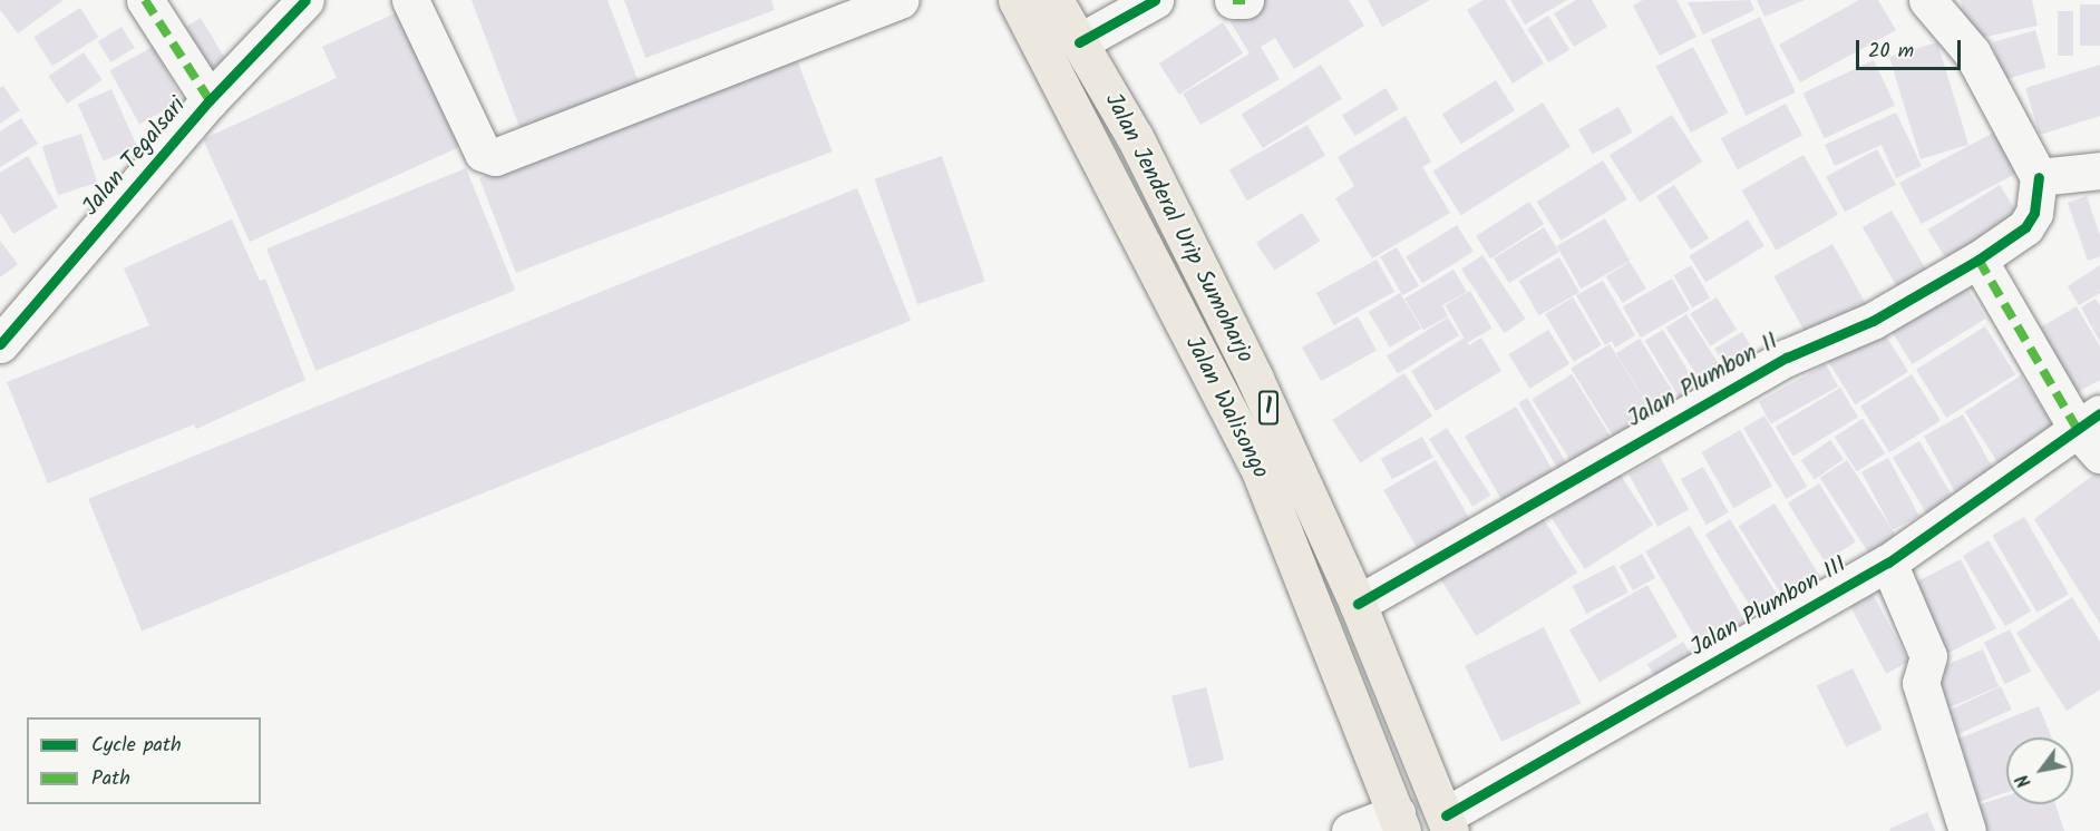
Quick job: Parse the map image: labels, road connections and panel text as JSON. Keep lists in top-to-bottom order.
{
  "streets": {
    "highway": ["Jalan Jenderal Urip Sumoharjo", "Jalan Walisongo", "1"],
    "street": ["Jalan Tegalsari", "Jalan Plumbon II", "Jalan Plumbon III"]
  },
  "crossings": [
    ["Jalan Jenderal Urip Sumoharjo", "Jalan Plumbon II"],
    ["Jalan Jenderal Urip Sumoharjo", "Jalan Plumbon III"]
  ],
  "legend": ["Cycle path", "Path"],
  "scale_bar": "20 m",
  "north": "bottom left"
}
